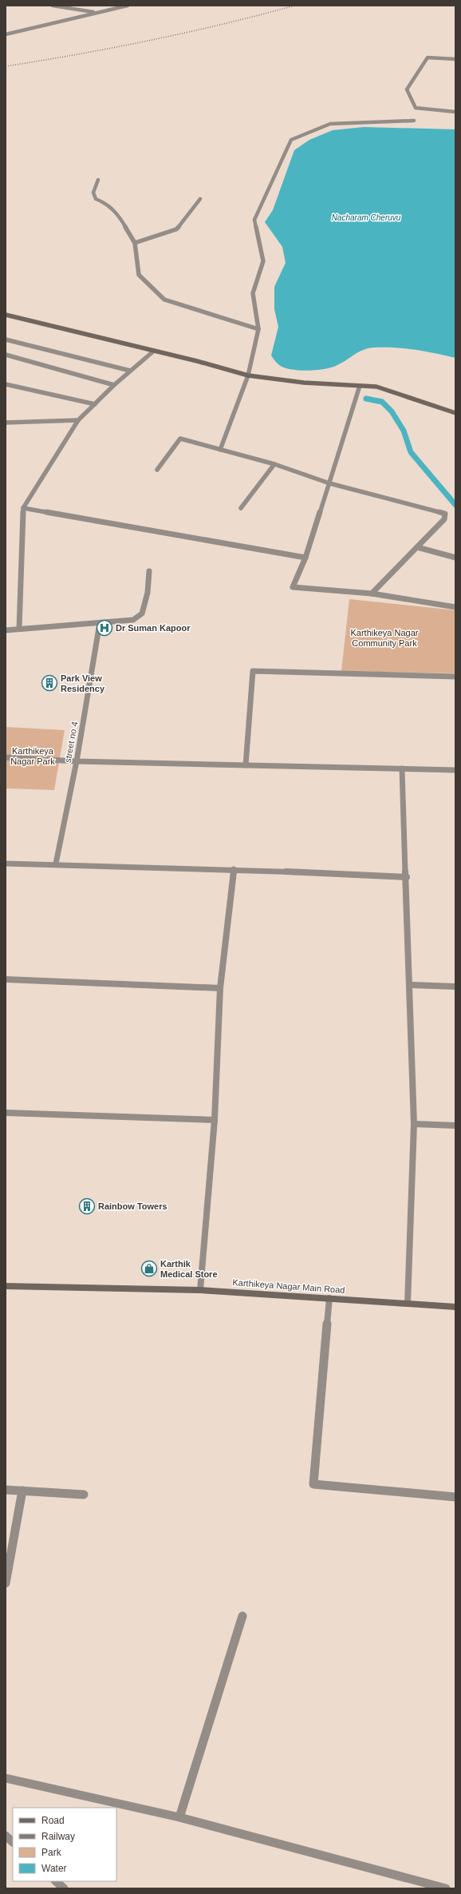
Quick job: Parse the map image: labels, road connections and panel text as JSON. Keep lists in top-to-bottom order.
{
  "streets": {
    "street": ["street no 4", "Karthikeya Nagar Main Road"]
  },
  "water": ["Nacharam Cheruvu"],
  "parks": ["Karthikeya Nagar Community Park", "Karthikeya Nagar Park"],
  "places": {
    "hospital": ["Dr Suman Kapoor"],
    "building": ["Park View Residency", "Rainbow Towers"],
    "shop": ["Karthik Medical Store"]
  },
  "legend": [
    "Road",
    "Railway",
    "Park",
    "Water"
  ]
}
